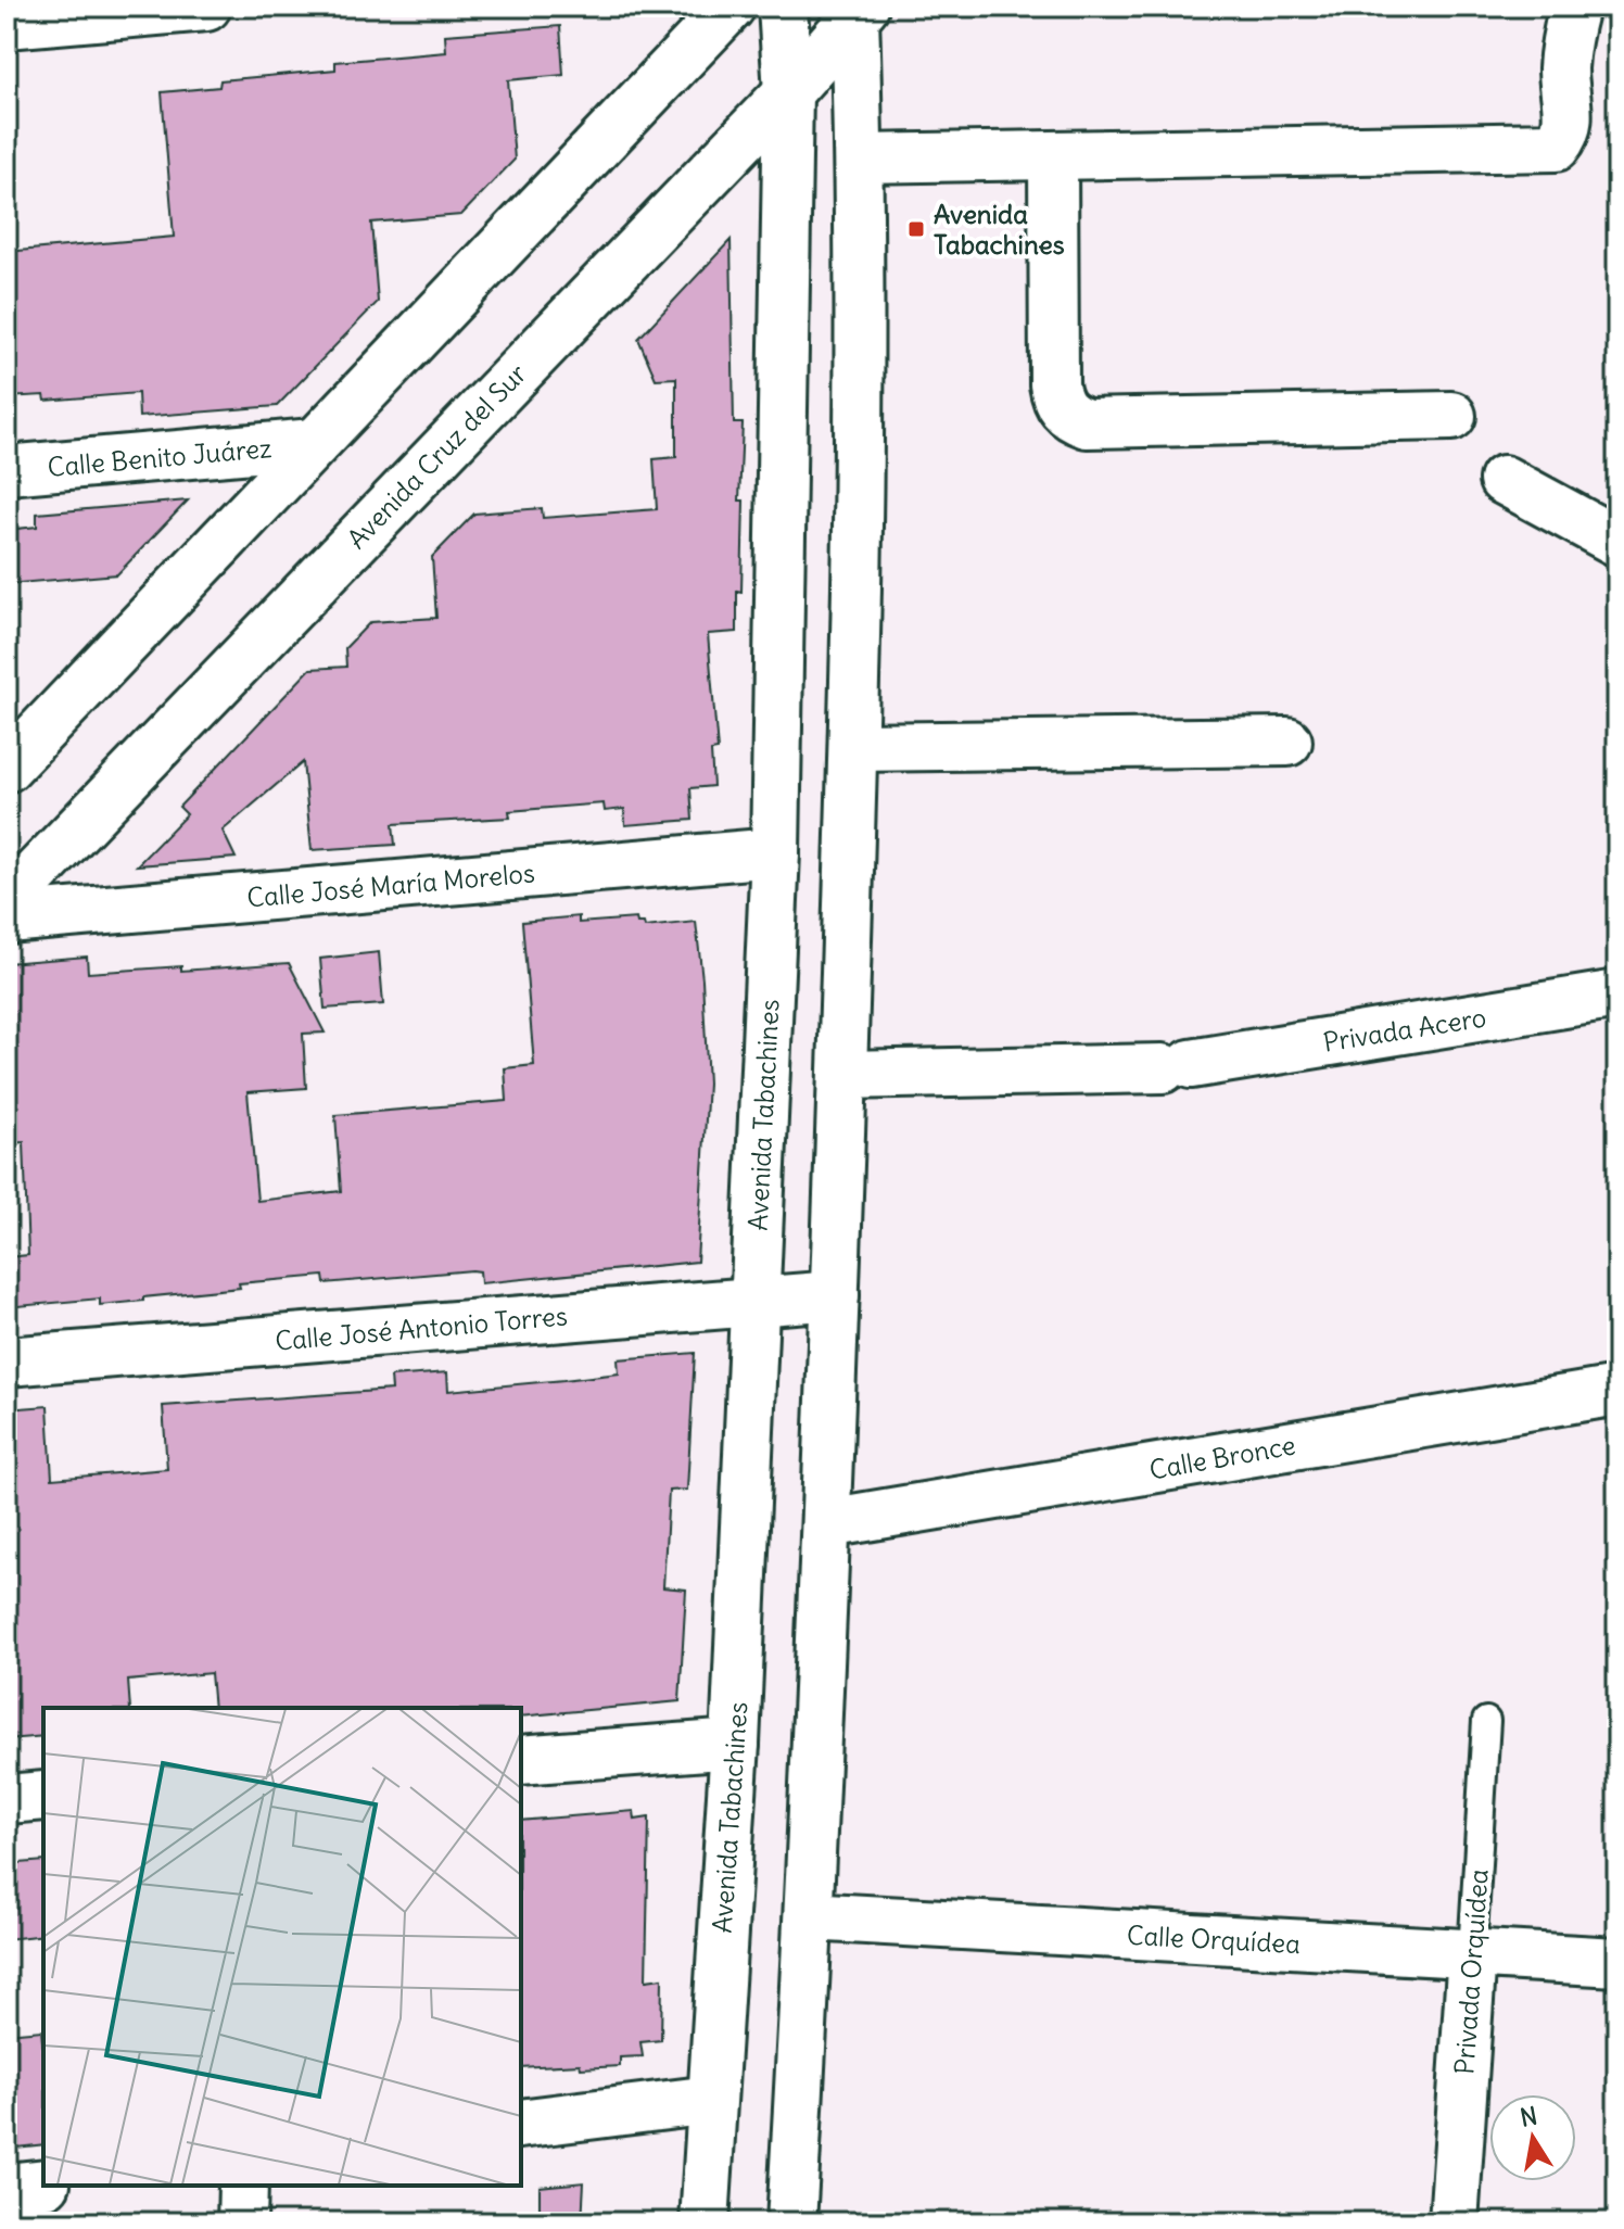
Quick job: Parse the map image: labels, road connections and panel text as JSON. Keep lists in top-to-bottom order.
{
  "streets": {
    "street": [
      "Avenida Cruz del Sur",
      "Calle Benito Juárez",
      "Calle José María Morelos",
      "Privada Acero",
      "Avenida Tabachines",
      "Calle José Antonio Torres",
      "Calle Bronce",
      "Calle Orquídea",
      "Privada Orquídea"
    ]
  },
  "crossings": [
    ["Avenida Cruz del Sur", "Avenida Tabachines"],
    ["Calle José María Morelos", "Avenida Tabachines"],
    ["Avenida Tabachines", "Calle José Antonio Torres"],
    ["Calle Orquídea", "Privada Orquídea"]
  ],
  "places": {
    "transit": ["Avenida Tabachines"]
  },
  "north": "top"
}
